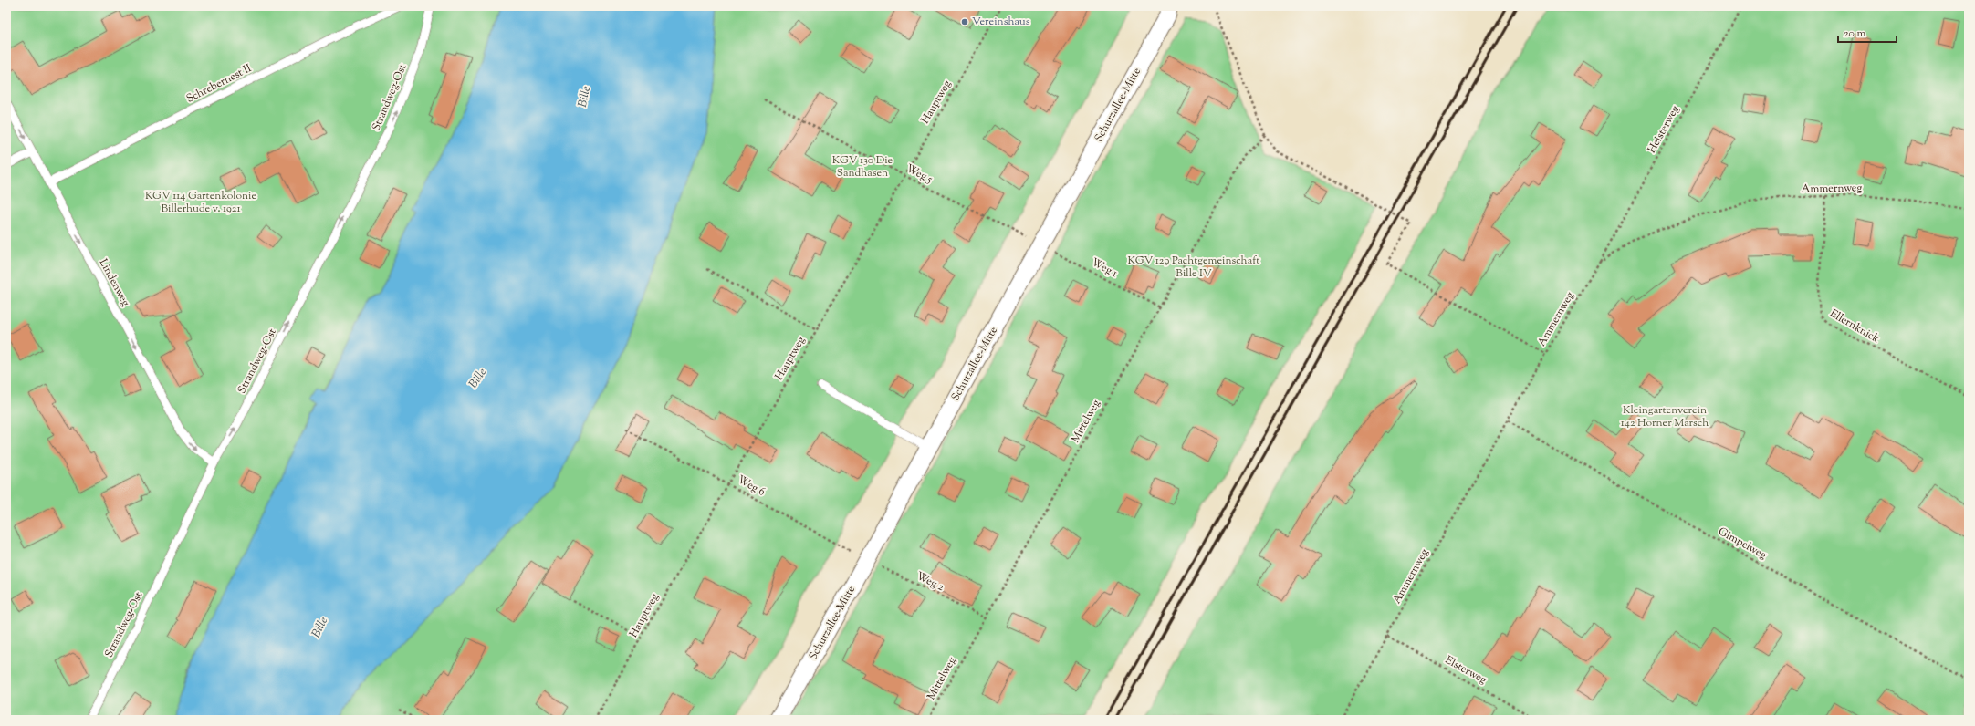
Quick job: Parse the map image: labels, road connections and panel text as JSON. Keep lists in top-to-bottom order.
{
  "streets": {
    "street": ["Schurzallee-Mitte"],
    "lane": ["Schrebernest II", "Strandweg-Ost", "Lindenweg"],
    "path": [
      "Hauptweg",
      "Heisterweg",
      "Weg 5",
      "Ammernweg",
      "Weg 1",
      "Ellernknick",
      "Mittelweg",
      "Weg 6",
      "Gimpelweg",
      "Weg 2",
      "Elsterweg"
    ]
  },
  "crossings": [
    ["Schrebernest II", "Lindenweg"],
    ["Strandweg-Ost", "Lindenweg"],
    ["Hauptweg", "Weg 5"],
    ["Hauptweg", "Weg 6"],
    ["Schurzallee-Mitte", "Weg 1"],
    ["Schurzallee-Mitte", "Weg 6"],
    ["Schurzallee-Mitte", "Weg 2"],
    ["Heisterweg", "Ammernweg"],
    ["Ammernweg", "Ellernknick"],
    ["Ammernweg", "Gimpelweg"],
    ["Ammernweg", "Elsterweg"],
    ["Weg 1", "Mittelweg"],
    ["Mittelweg", "Weg 2"],
    ["Weg 6", "Weg 2"]
  ],
  "one_way": ["Strandweg-Ost", "Lindenweg"],
  "water": ["Bille"],
  "parks": [
    "KGV 130 Die Sandhasen",
    "KGV 114 Gartenkolonie Billerhude v. 1921",
    "KGV 129 Pachtgemeinschaft Bille IV",
    "Kleingartenverein 142 Horner Marsch"
  ],
  "places": ["Vereinshaus"],
  "scale_bar": "20 m"
}
